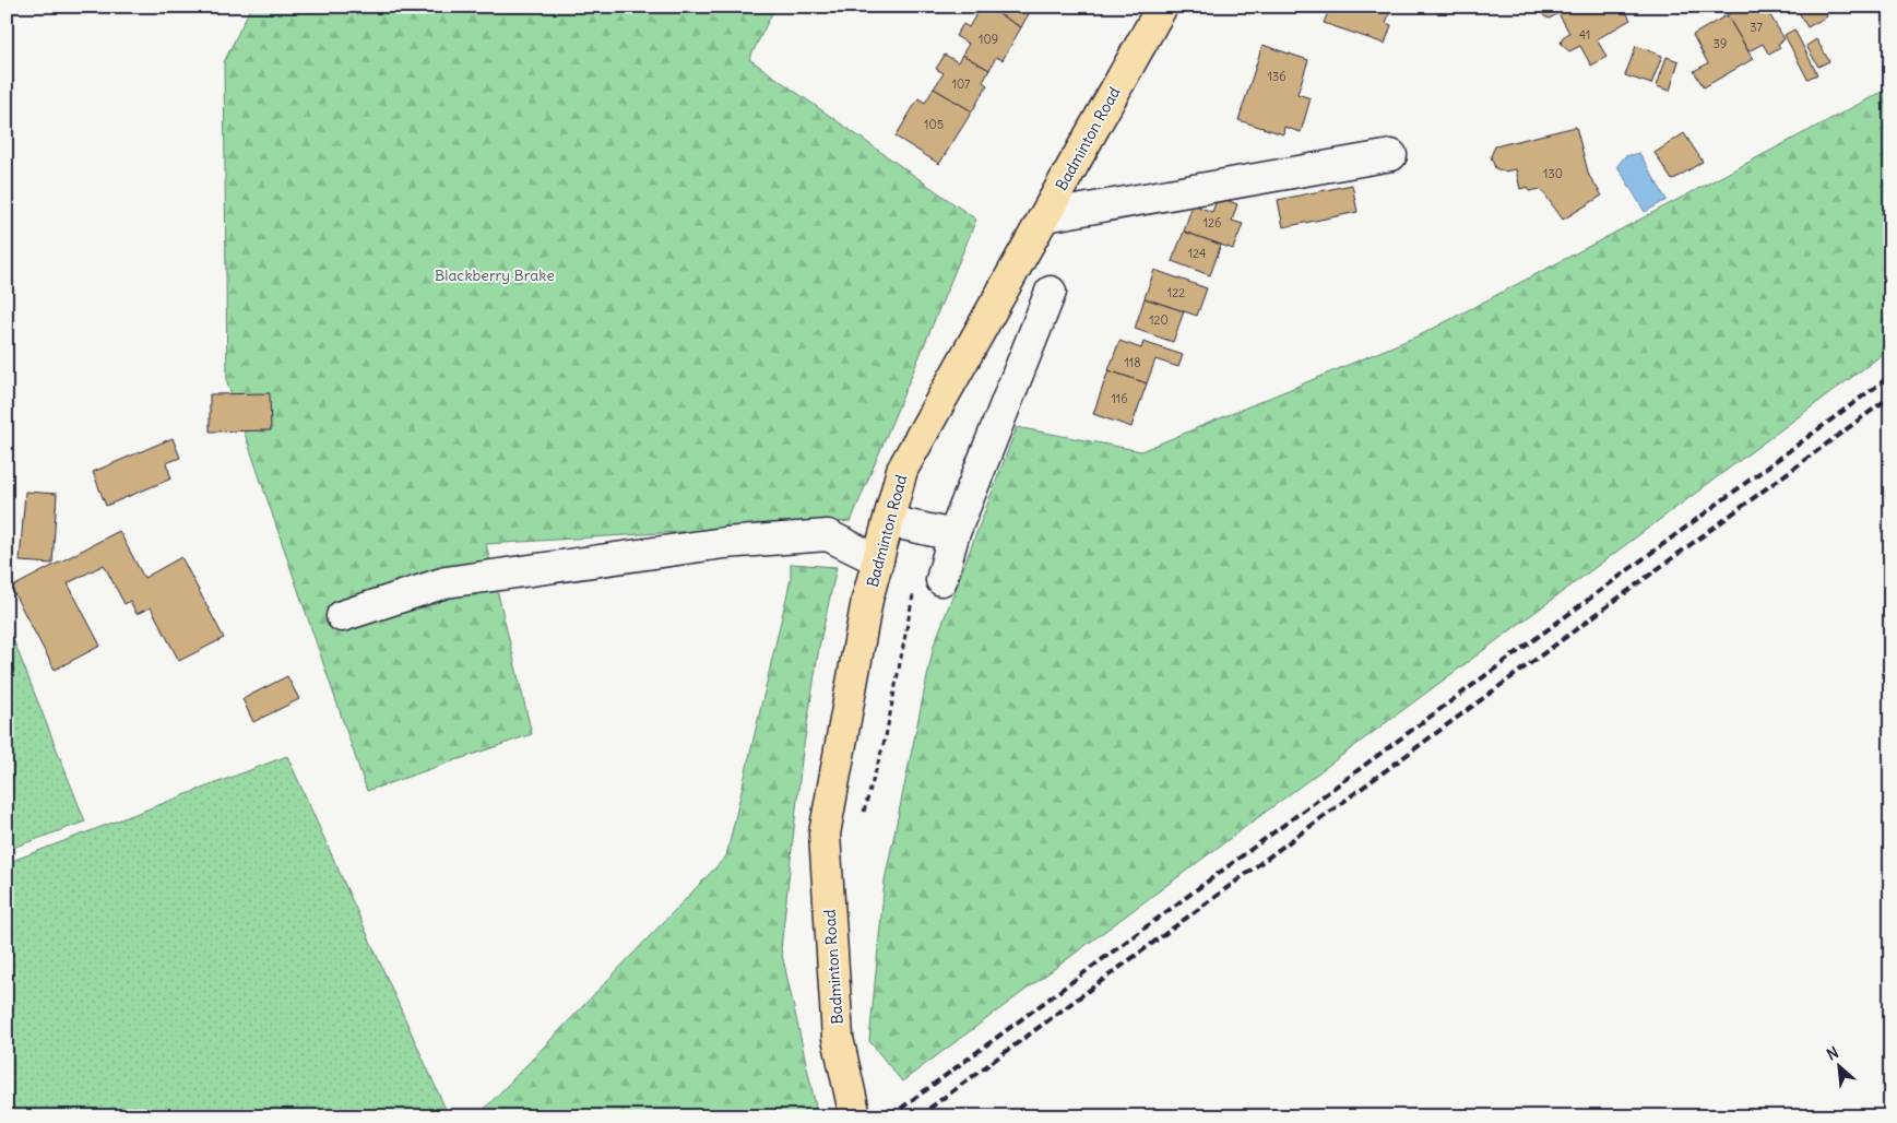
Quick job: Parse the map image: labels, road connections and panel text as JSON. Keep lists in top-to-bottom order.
{
  "streets": {
    "main road": ["Badminton Road"]
  },
  "parks": ["Blackberry Brake"],
  "house_numbers": [
    "37",
    "41",
    "109",
    "39",
    "136",
    "107",
    "105",
    "130",
    "126",
    "124",
    "122",
    "120",
    "118",
    "116"
  ],
  "north": "top left"
}
